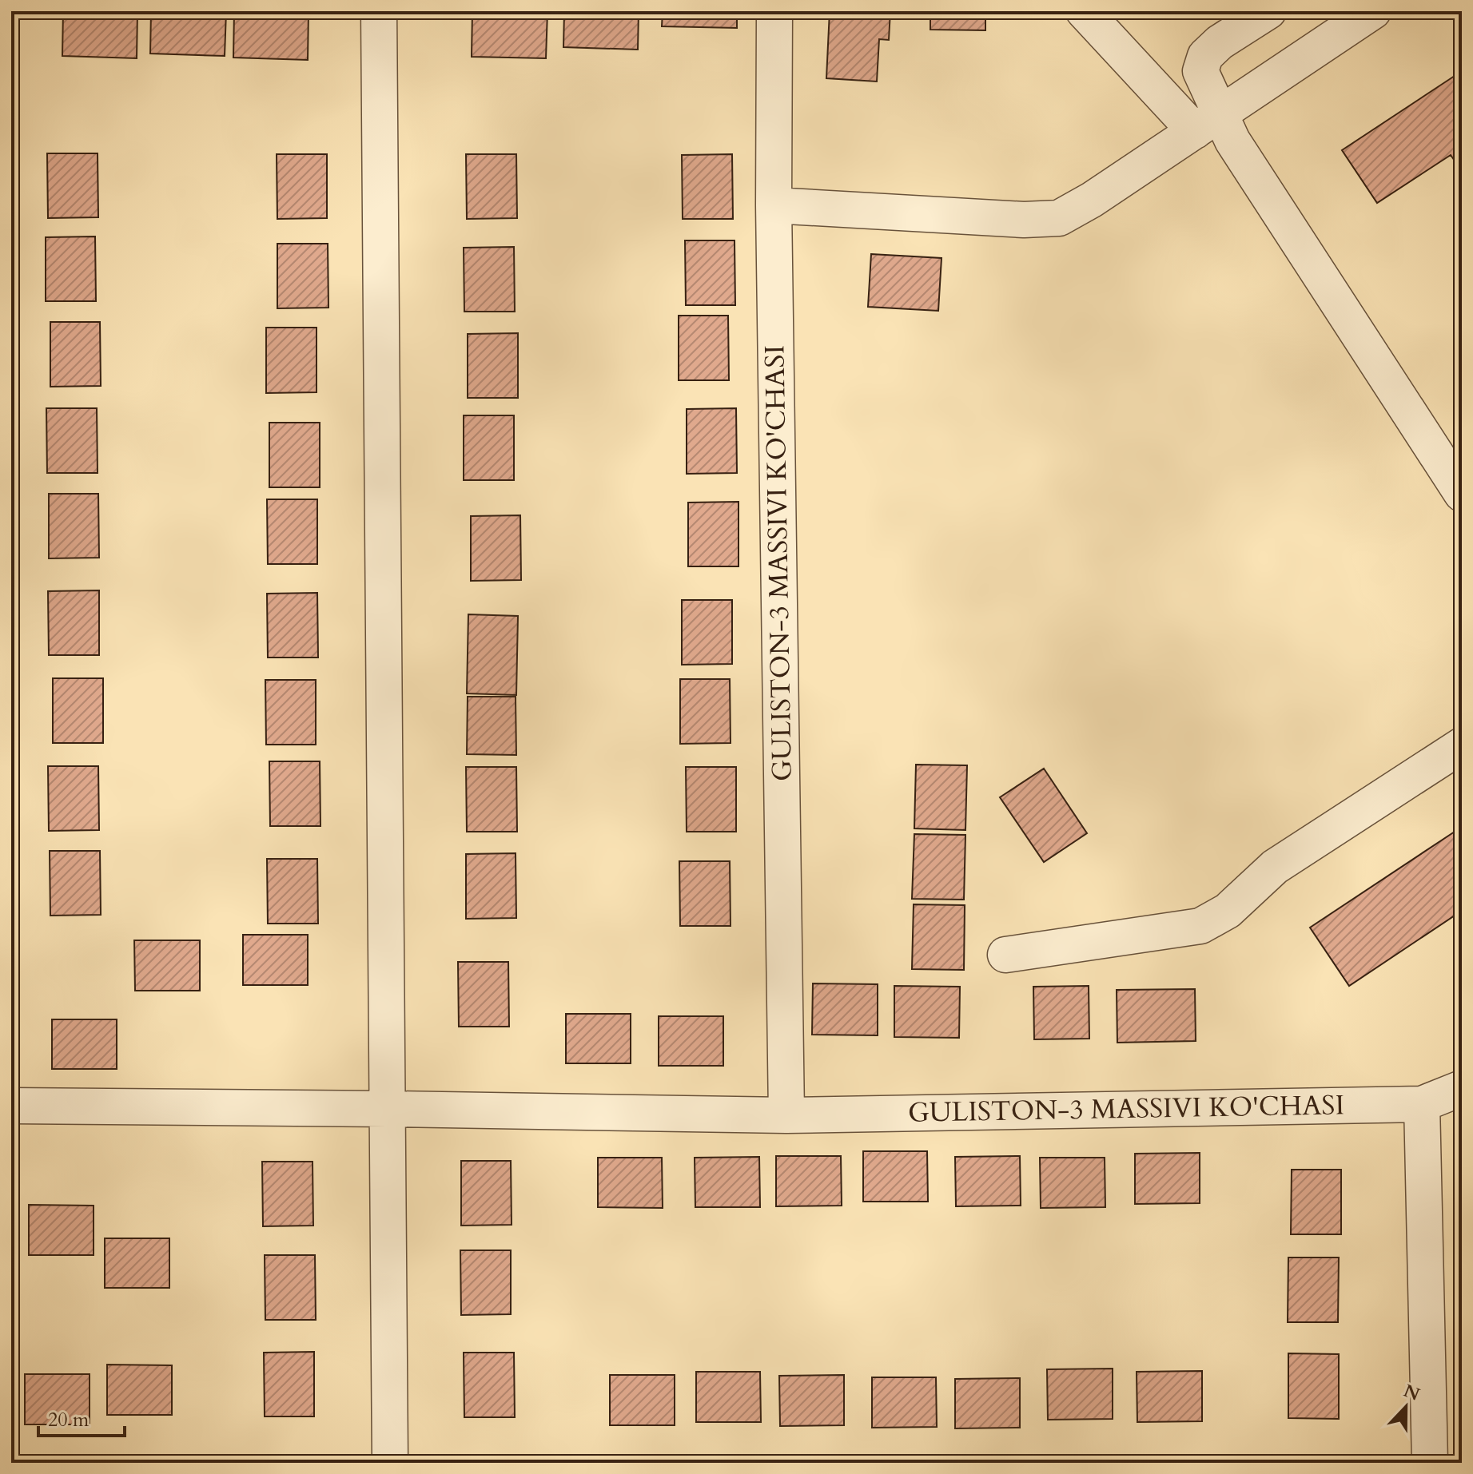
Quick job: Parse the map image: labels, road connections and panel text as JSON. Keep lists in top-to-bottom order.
{
  "streets": {
    "street": ["GULISTON-3 MASSIVI KO'CHASI"]
  },
  "scale_bar": "20 m",
  "north": "top"
}
